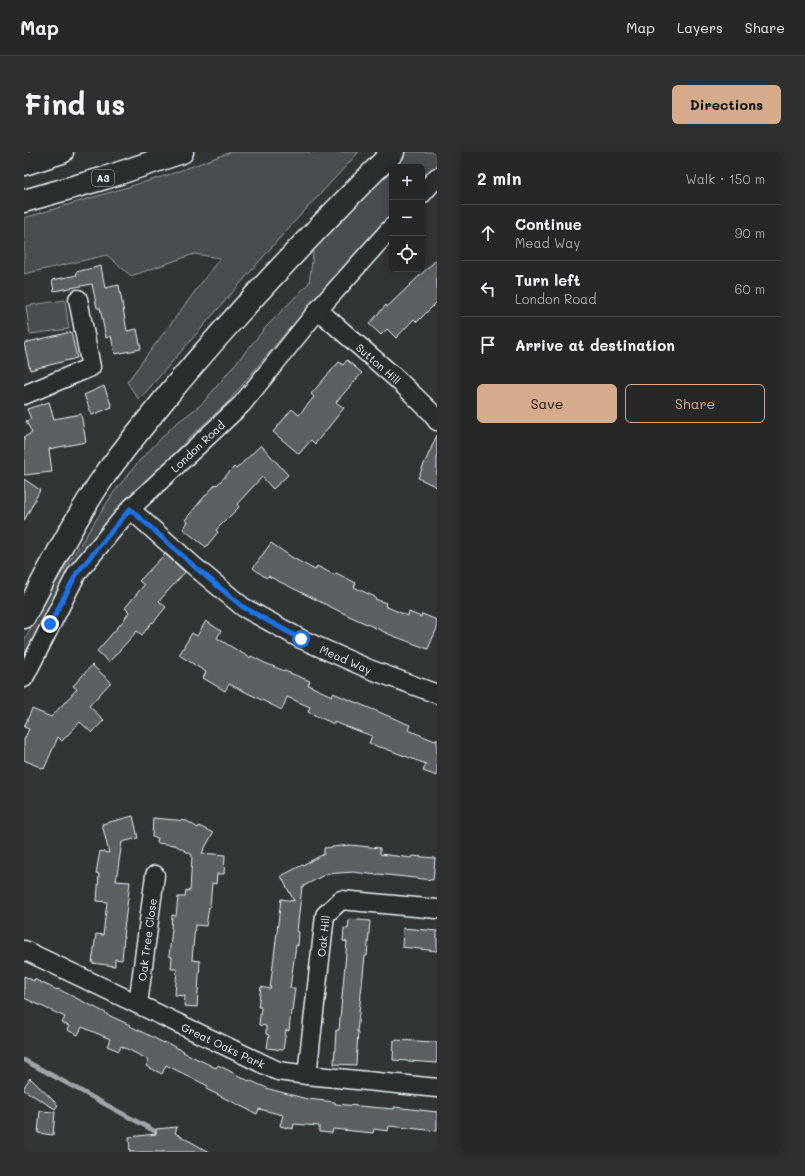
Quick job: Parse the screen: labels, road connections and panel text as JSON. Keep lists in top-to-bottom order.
{
  "streets": {
    "highway": ["A3"],
    "street": [
      "Sutton Hill",
      "London Road",
      "Mead Way",
      "Oak Hill",
      "Oak Tree Close",
      "Great Oaks Park"
    ]
  },
  "crossings": [
    ["Sutton Hill", "London Road"],
    ["London Road", "Mead Way"],
    ["Oak Hill", "Great Oaks Park"],
    ["Oak Tree Close", "Great Oaks Park"]
  ],
  "page": {
    "header": "Map",
    "nav": ["Map", "Layers", "Share"],
    "buttons": [
      "Directions",
      ["Save", "Share"]
    ],
    "title": "Find us",
    "heading": ["2 min", "Walk · 150 m"],
    "map_buttons": ["+", "−"],
    "list": [
      ["Continue", "Mead Way", "90 m"],
      ["Turn left", "London Road", "60 m"],
      "Arrive at destination"
    ]
  }
}
